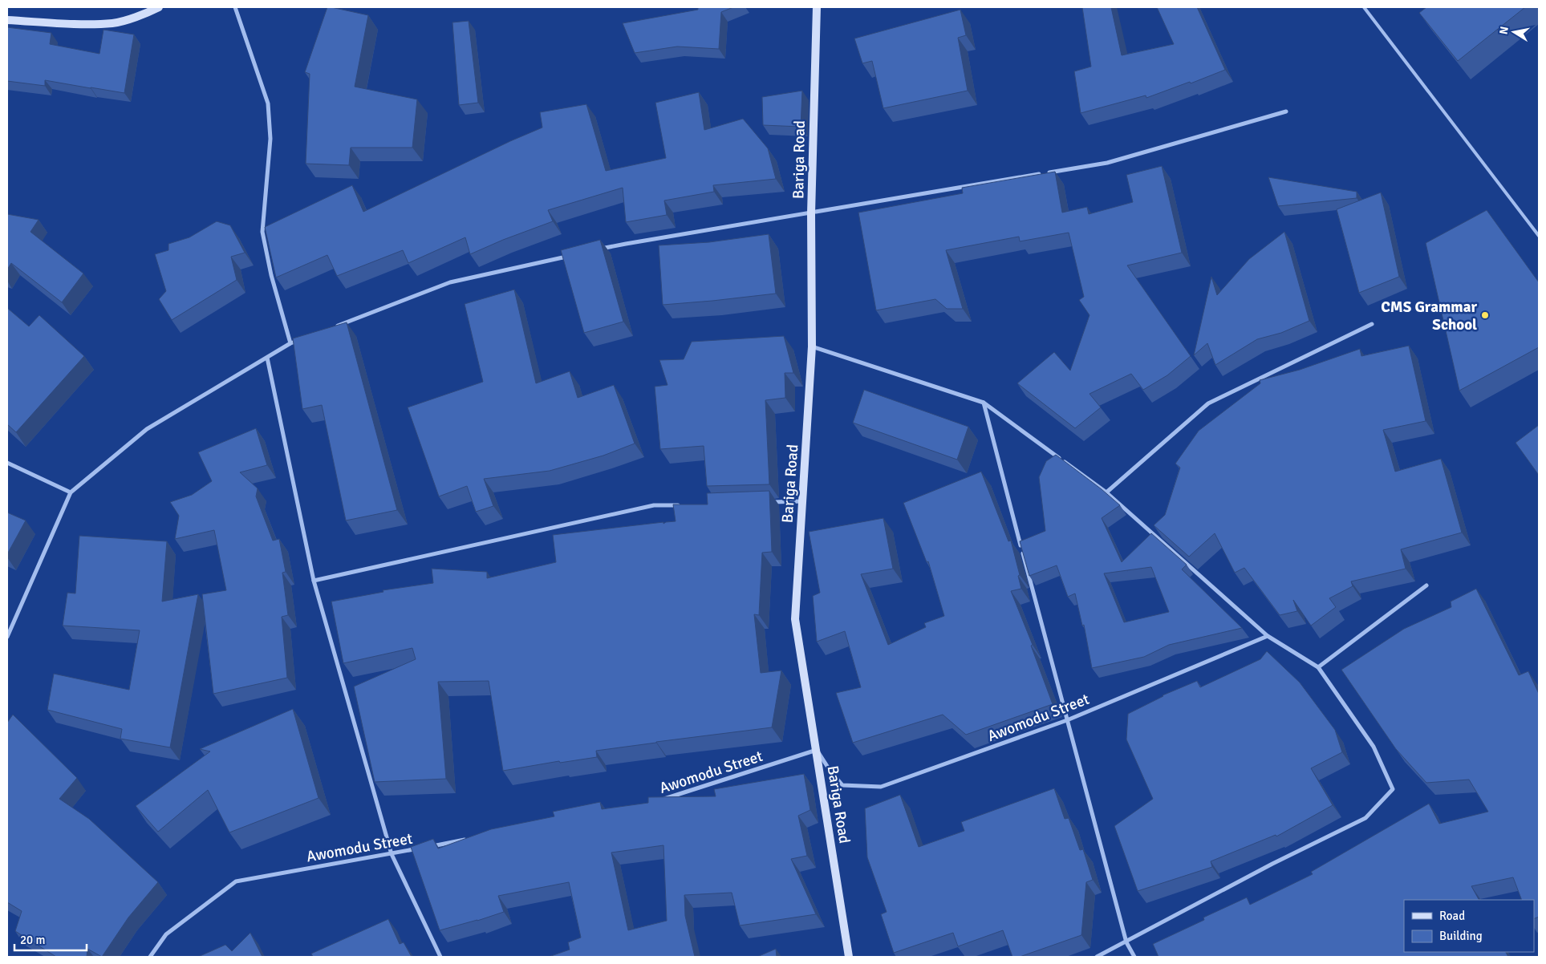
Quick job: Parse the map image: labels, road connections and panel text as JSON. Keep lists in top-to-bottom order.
{
  "streets": {
    "street": ["Bariga Road", "Awomodu Street"]
  },
  "crossings": [
    ["Bariga Road", "Awomodu Street"]
  ],
  "places": ["CMS Grammar School"],
  "legend": ["Road", "Building"],
  "scale_bar": "20 m",
  "north": "left"
}
